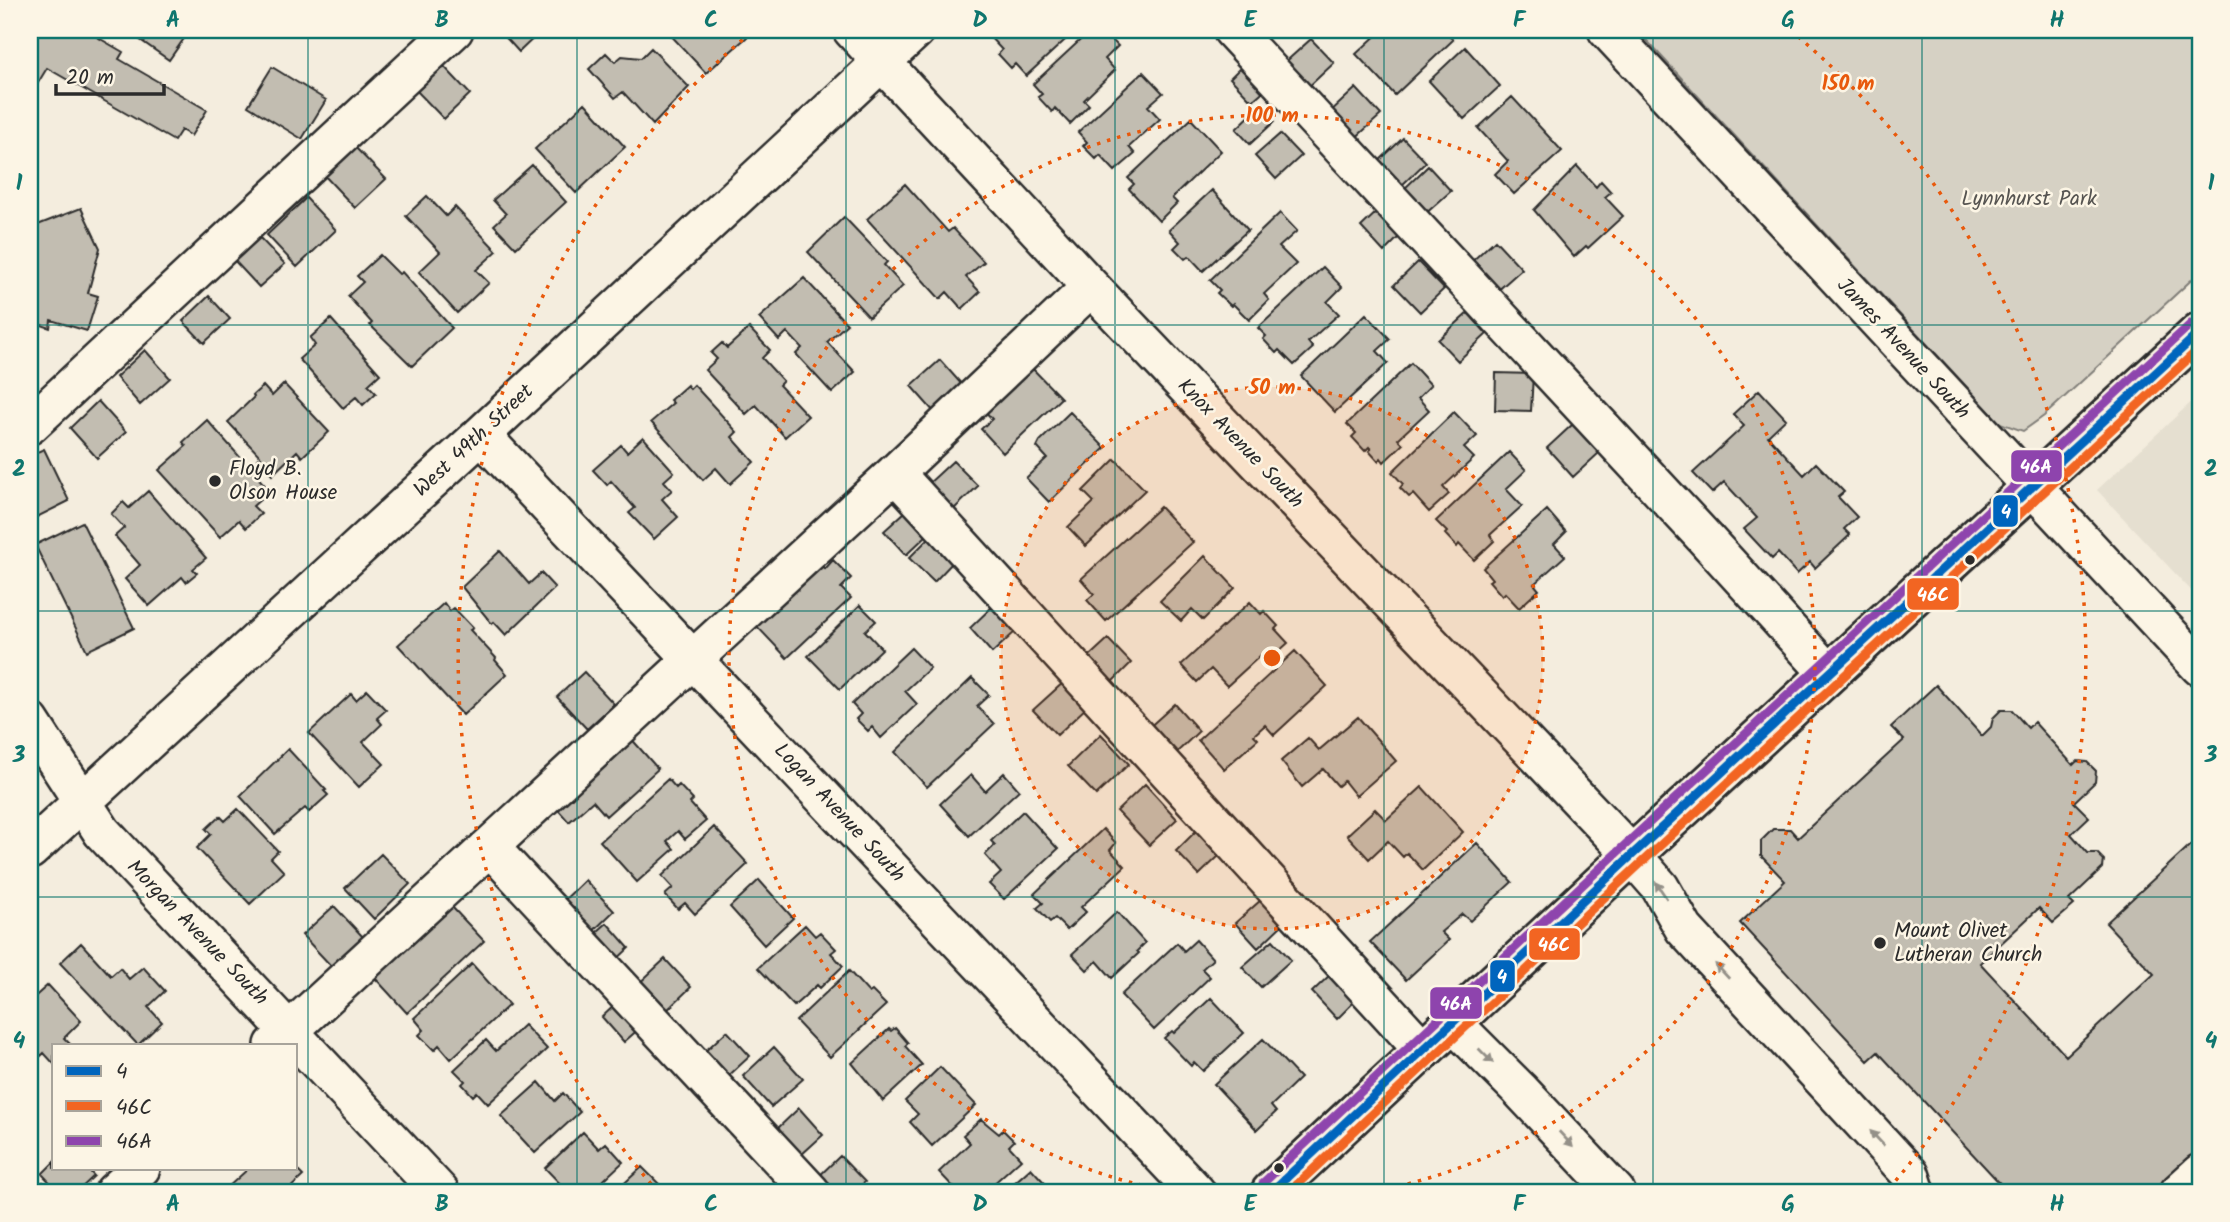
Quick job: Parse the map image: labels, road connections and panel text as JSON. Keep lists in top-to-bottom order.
{
  "streets": {
    "street": [
      "James Avenue South",
      "West 49th Street",
      "Knox Avenue South",
      "Logan Avenue South",
      "Morgan Avenue South"
    ]
  },
  "crossings": [
    ["West 49th Street", "Knox Avenue South"],
    ["West 49th Street", "Logan Avenue South"],
    ["West 49th Street", "Morgan Avenue South"]
  ],
  "parks": ["Lynnhurst Park"],
  "places": ["Floyd B. Olson House", "Mount Olivet Lutheran Church"],
  "lines": ["transit line 46A", "transit line 4", "transit line 46C"],
  "legend": ["4", "46C", "46A"],
  "scale_bar": "20 m",
  "grid": {
    "columns": [
      "A",
      "B",
      "C",
      "D",
      "E",
      "F",
      "G",
      "H"
    ],
    "rows": [
      "1",
      "2",
      "3",
      "4"
    ]
  },
  "rings": ["150 m", "100 m", "50 m"]
}
